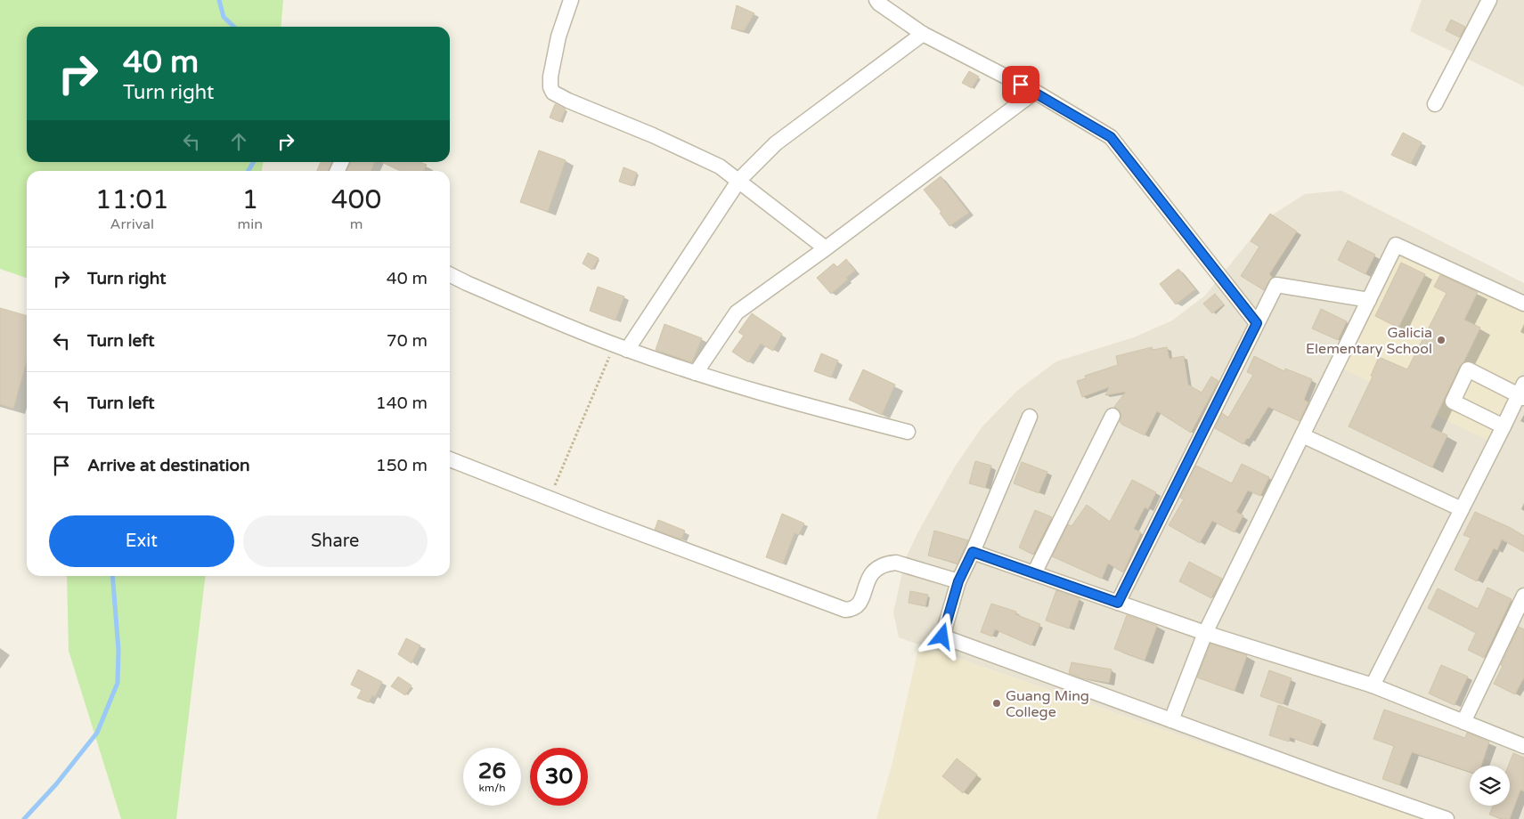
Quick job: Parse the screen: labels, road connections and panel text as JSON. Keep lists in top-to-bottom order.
{
  "places": ["Galicia Elementary School", "Guang Ming College"],
  "page": {
    "turn": ["40 m", "Turn right"],
    "eta": [
      "11:01",
      "Arrival",
      "1",
      "min",
      "400",
      "m"
    ],
    "list": [
      {
        "name": "Turn right",
        "value": "40 m"
      },
      {
        "name": "Turn left",
        "value": "70 m"
      },
      {
        "name": "Turn left",
        "value": "140 m"
      },
      {
        "name": "Arrive at destination",
        "value": "150 m"
      }
    ],
    "buttons": ["Exit", "Share"],
    "speed": "26 km/h",
    "limit": "30"
  }
}
